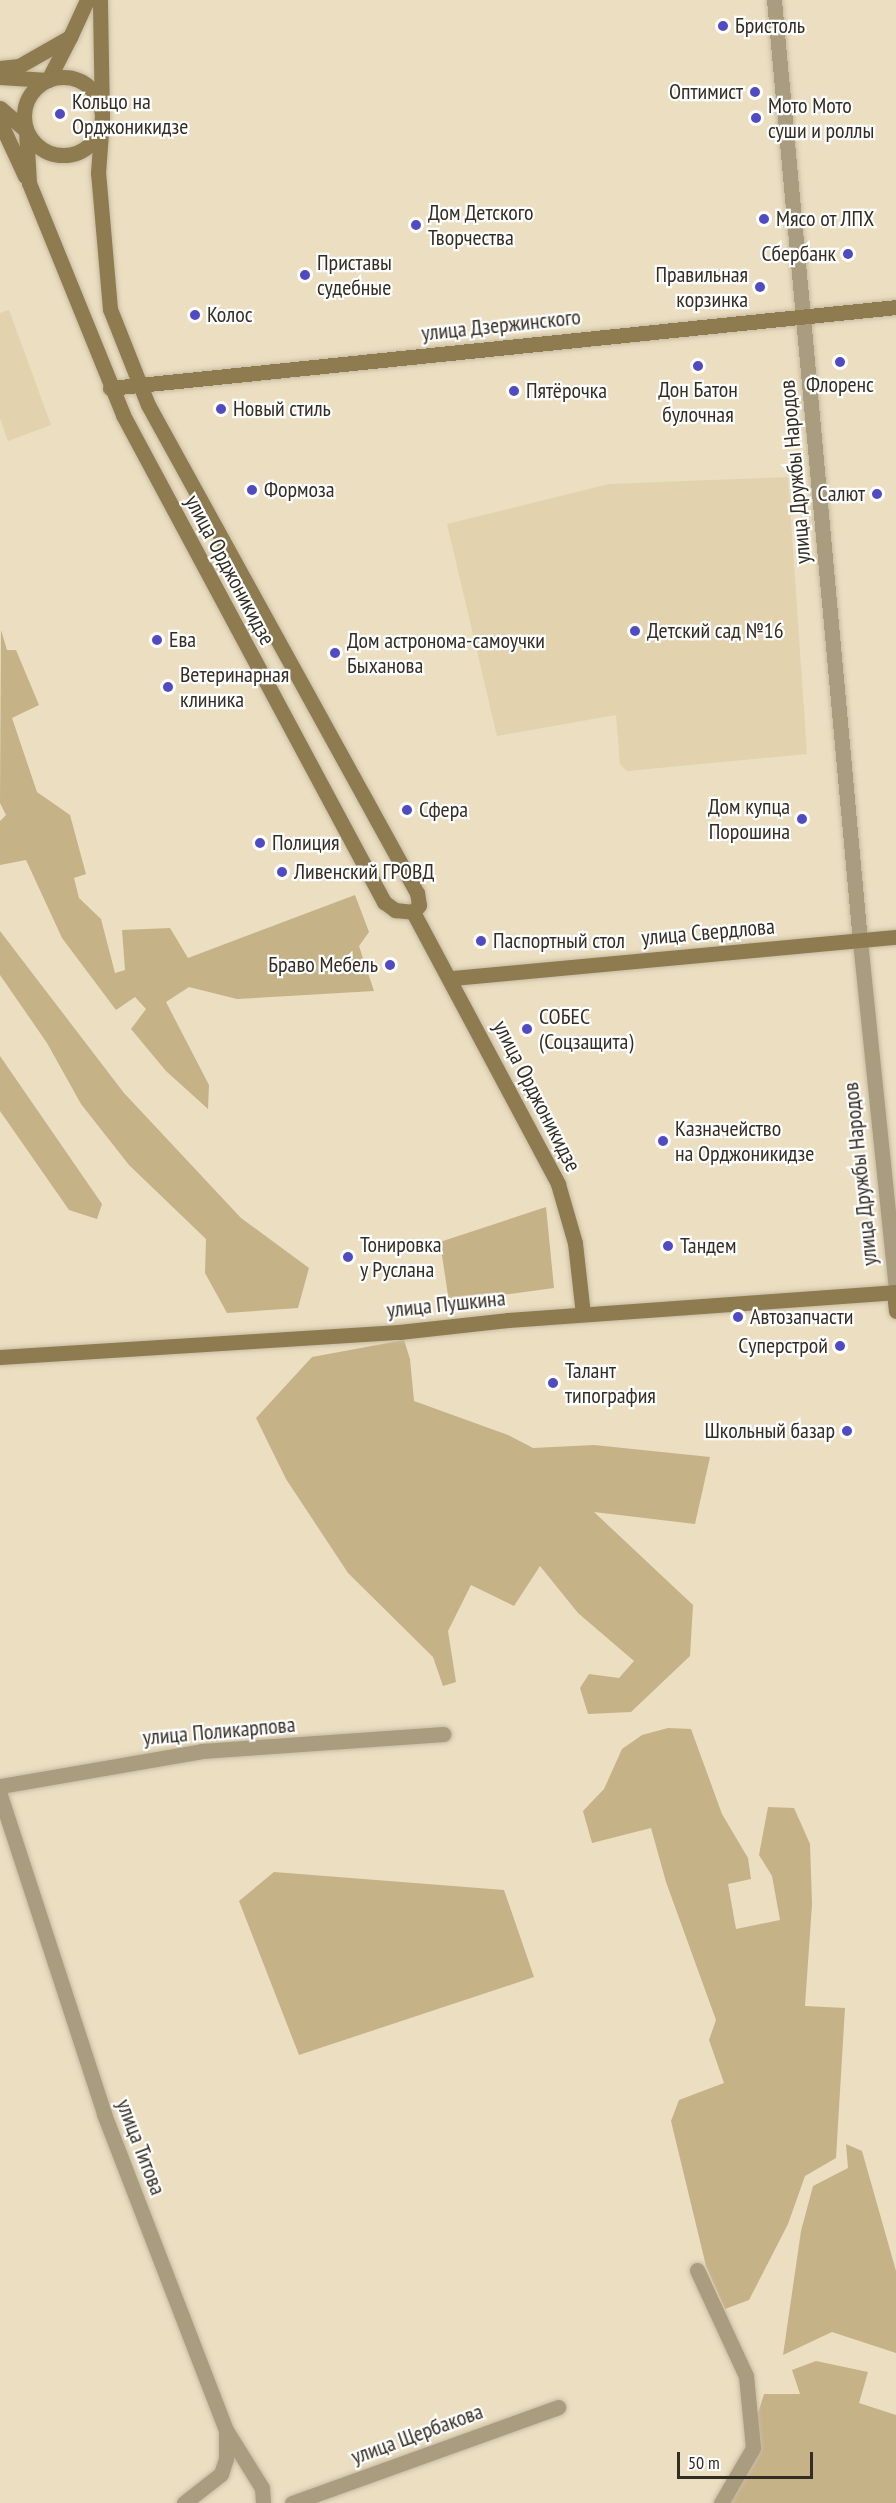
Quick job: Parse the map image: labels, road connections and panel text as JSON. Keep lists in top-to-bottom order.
{
  "streets": {
    "main road": [
      "улица Дзержинского",
      "улица Дружбы Народов",
      "улица Орджоникидзе",
      "улица Свердлова",
      "улица Пушкина"
    ],
    "street": ["улица Поликарпова", "улица Титова", "улица Щербакова"]
  },
  "crossings": [
    ["улица Дзержинского", "улица Дружбы Народов"],
    ["улица Дзержинского", "улица Орджоникидзе"],
    ["улица Дружбы Народов", "улица Свердлова"],
    ["улица Дружбы Народов", "улица Пушкина"],
    ["улица Орджоникидзе", "улица Свердлова"],
    ["улица Орджоникидзе", "улица Пушкина"]
  ],
  "places": [
    "Бристоль",
    "Оптимист",
    "Кольцо на Орджоникидзе",
    "Мото Мото суши и роллы",
    "Мясо от ЛПХ",
    "Дом Детского Творчества",
    "Сбербанк",
    "Приставы судебные",
    "Правильная корзинка",
    "Колос",
    "Флоренс",
    "Дон Батон булочная",
    "Пятёрочка",
    "Новый стиль",
    "Формоза",
    "Салют",
    "Детский сад №16",
    "Ева",
    "Дом астронома-самоучки Быханова",
    "Ветеринарная клиника",
    "Сфера",
    "Дом купца Порошина",
    "Полиция",
    "Ливенский ГРОВД",
    "Паспортный стол",
    "Браво Мебель",
    "СОБЕС (Соцзащита)",
    "Казначейство на Орджоникидзе",
    "Тандем",
    "Тонировка у Руслана",
    "Автозапчасти",
    "Суперстрой",
    "Талант типография",
    "Школьный базар"
  ],
  "scale_bar": "50 m"
}
